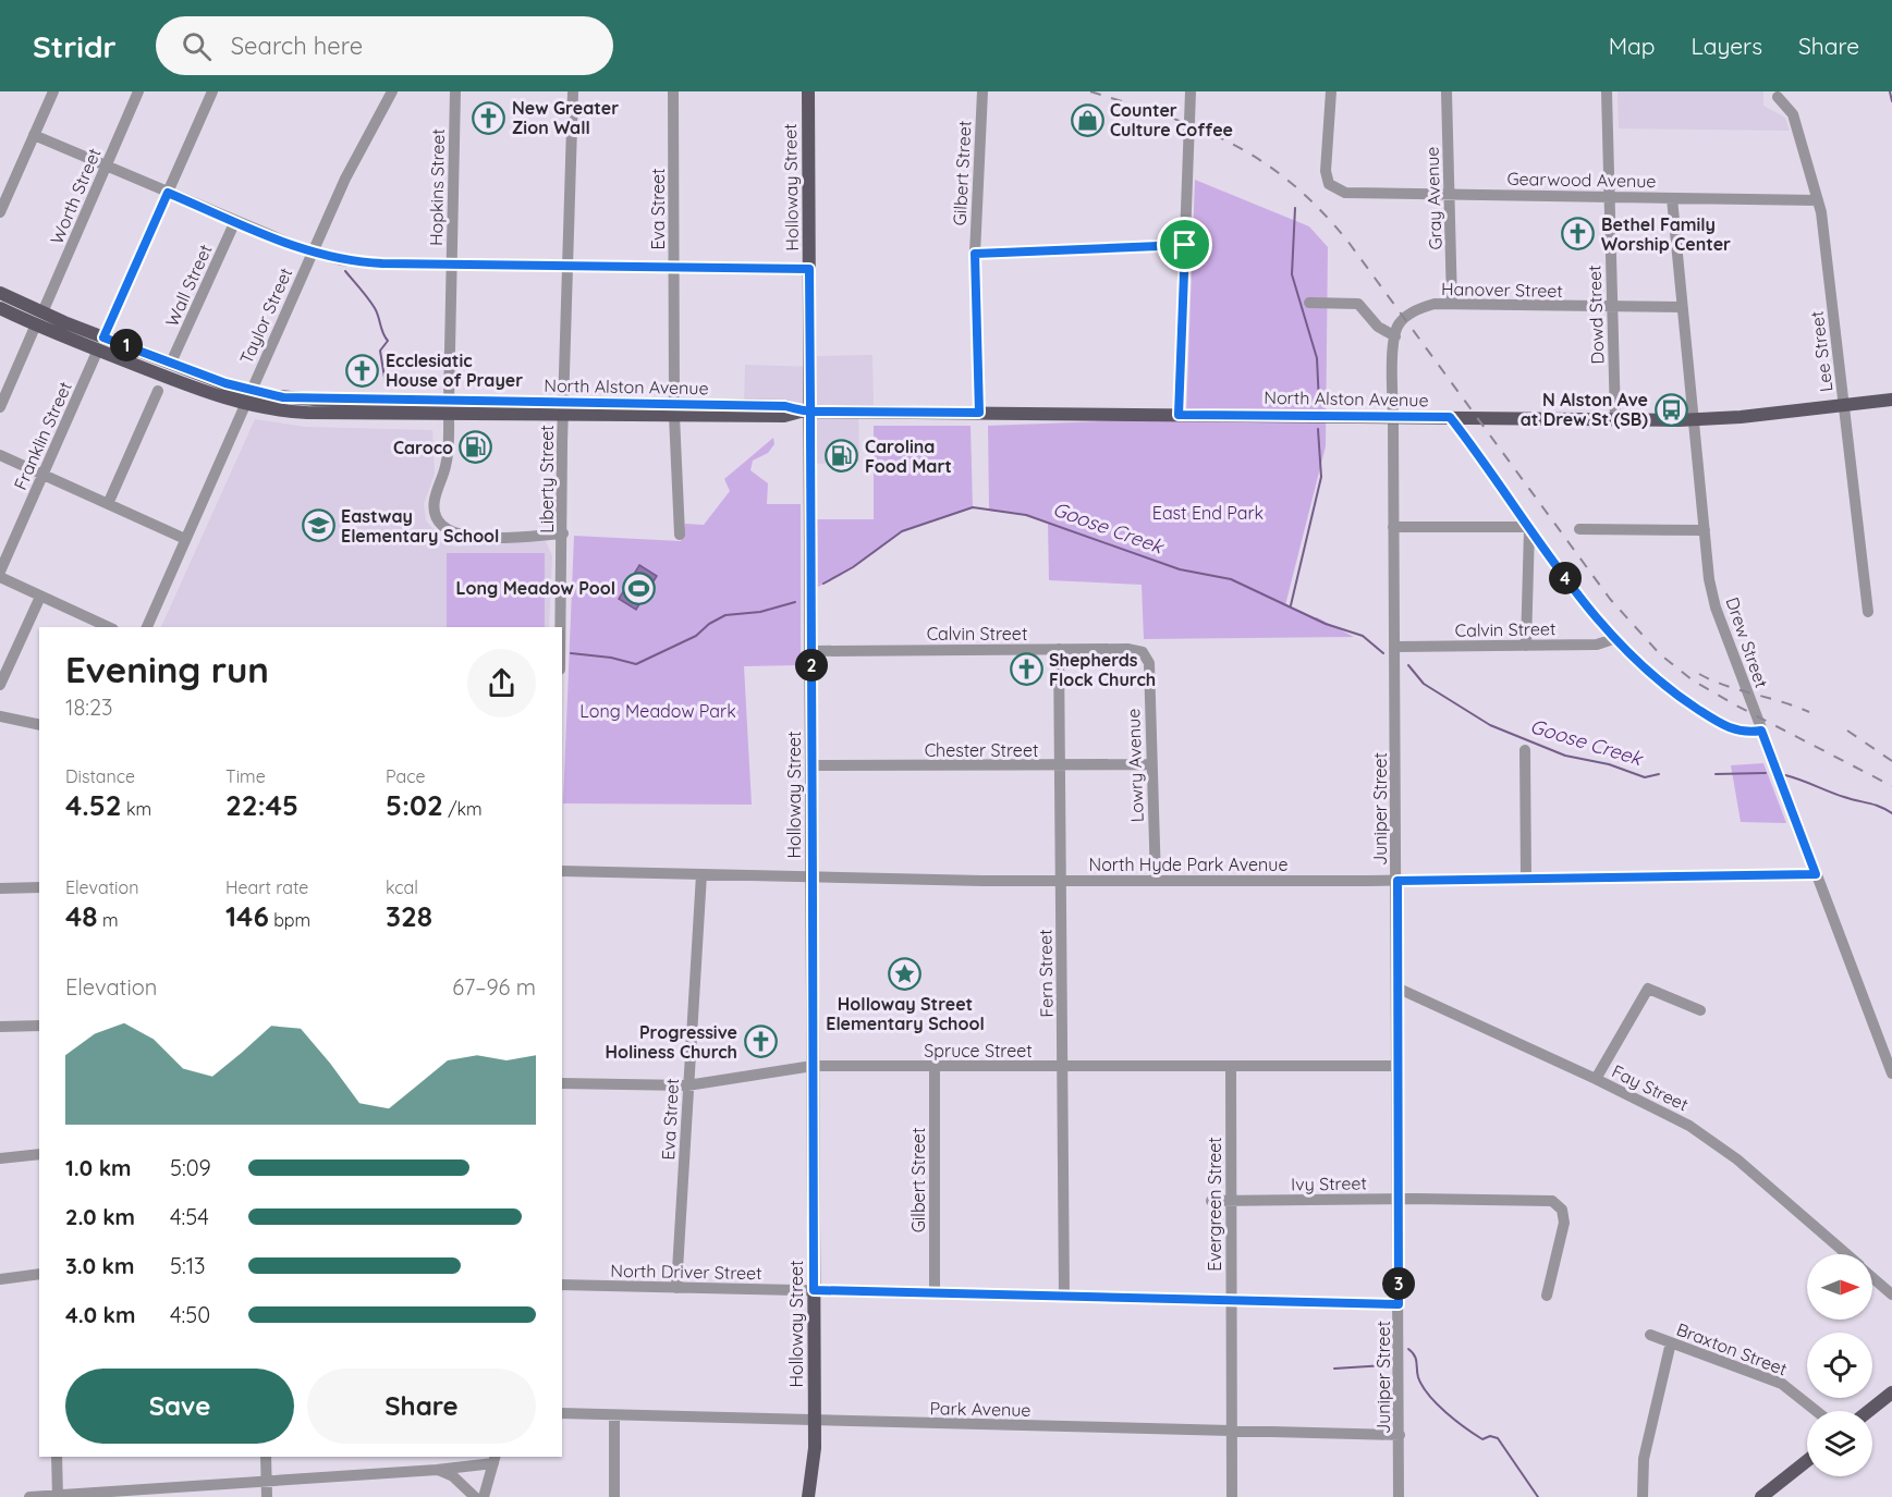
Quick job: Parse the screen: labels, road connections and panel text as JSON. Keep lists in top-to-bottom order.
{
  "streets": {
    "main road": ["Holloway Street", "North Alston Avenue"],
    "street": [
      "Gilbert Street",
      "Gearwood Avenue",
      "Hopkins Street",
      "Worth Street",
      "Gray Avenue",
      "Eva Street",
      "Wall Street",
      "Hanover Street",
      "Dowd Street",
      "Taylor Street",
      "Lee Street",
      "Franklin Street",
      "Liberty Street",
      "Calvin Street",
      "Drew Street",
      "Chester Street",
      "Lowry Avenue",
      "Juniper Street",
      "North Hyde Park Avenue",
      "Fern Street",
      "Spruce Street",
      "Fay Street",
      "Ivy Street",
      "Evergreen Street",
      "North Driver Street",
      "Braxton Street",
      "Park Avenue"
    ]
  },
  "crossings": [
    ["Gilbert Street", "North Alston Avenue"],
    ["Gilbert Street", "Spruce Street"],
    ["Gilbert Street", "North Driver Street"],
    ["Gearwood Avenue", "Gray Avenue"],
    ["Gearwood Avenue", "Dowd Street"],
    ["Gearwood Avenue", "Lee Street"],
    ["Gearwood Avenue", "Drew Street"],
    ["Hopkins Street", "North Alston Avenue"],
    ["Hopkins Street", "Liberty Street"],
    ["Holloway Street", "North Alston Avenue"],
    ["Holloway Street", "Calvin Street"],
    ["Holloway Street", "Chester Street"],
    ["Holloway Street", "North Hyde Park Avenue"],
    ["Holloway Street", "Spruce Street"],
    ["Holloway Street", "North Driver Street"],
    ["Holloway Street", "Park Avenue"],
    ["Worth Street", "North Alston Avenue"],
    ["Gray Avenue", "Hanover Street"],
    ["Eva Street", "North Alston Avenue"],
    ["Eva Street", "North Hyde Park Avenue"],
    ["Eva Street", "Spruce Street"],
    ["Eva Street", "North Driver Street"],
    ["Wall Street", "North Alston Avenue"],
    ["Hanover Street", "Dowd Street"],
    ["Hanover Street", "Drew Street"],
    ["Hanover Street", "Juniper Street"],
    ["Dowd Street", "North Alston Avenue"],
    ["Taylor Street", "North Alston Avenue"],
    ["Lee Street", "North Alston Avenue"],
    ["North Alston Avenue", "Franklin Street"],
    ["North Alston Avenue", "Liberty Street"],
    ["North Alston Avenue", "Drew Street"],
    ["North Alston Avenue", "Juniper Street"],
    ["Calvin Street", "Lowry Avenue"],
    ["Calvin Street", "Juniper Street"],
    ["Calvin Street", "Fern Street"],
    ["Drew Street", "North Hyde Park Avenue"],
    ["Chester Street", "Lowry Avenue"],
    ["Chester Street", "Fern Street"],
    ["Lowry Avenue", "North Hyde Park Avenue"],
    ["Juniper Street", "North Hyde Park Avenue"],
    ["Juniper Street", "Spruce Street"],
    ["Juniper Street", "Fay Street"],
    ["Juniper Street", "Ivy Street"],
    ["Juniper Street", "North Driver Street"],
    ["Juniper Street", "Park Avenue"],
    ["North Hyde Park Avenue", "Fern Street"],
    ["Fern Street", "Spruce Street"],
    ["Fern Street", "North Driver Street"],
    ["Spruce Street", "Evergreen Street"],
    ["Ivy Street", "Evergreen Street"],
    ["Evergreen Street", "North Driver Street"],
    ["Evergreen Street", "Park Avenue"]
  ],
  "water": ["Goose Creek"],
  "parks": ["East End Park", "Long Meadow Park"],
  "places": {
    "church": [
      "New Greater Zion Wall",
      "Bethel Family Worship Center",
      "Ecclesiatic House of Prayer",
      "Shepherds Flock Church",
      "Progressive Holiness Church"
    ],
    "shop": ["Counter Culture Coffee"],
    "bus stop": ["N Alston Ave at Drew St (SB)"],
    "fuel station": ["Caroco", "Carolina Food Mart"],
    "school or university": ["Eastway Elementary School"],
    "sports": ["Long Meadow Pool"],
    "place": ["Holloway Street Elementary School"]
  },
  "north": "right",
  "page": {
    "header": "Stridr",
    "search": "Search here",
    "nav": ["Map", "Layers", "Share"],
    "pins": [
      "1",
      "4",
      "2",
      "3"
    ],
    "heading": ["Evening run", "18:23"],
    "stats": [
      ["Distance", "4.52 km"],
      ["Time", "22:45"],
      ["Pace", "5:02 /km"],
      ["Elevation", "48 m"],
      ["Heart rate", "146 bpm"],
      ["kcal", "328"]
    ],
    "chart": ["Elevation", "67–96 m"],
    "list": [
      {
        "name": "1.0 km",
        "note": "5:09"
      },
      {
        "name": "2.0 km",
        "note": "4:54"
      },
      {
        "name": "3.0 km",
        "note": "5:13"
      },
      {
        "name": "4.0 km",
        "note": "4:50"
      }
    ],
    "buttons": ["Save", "Share"]
  }
}
